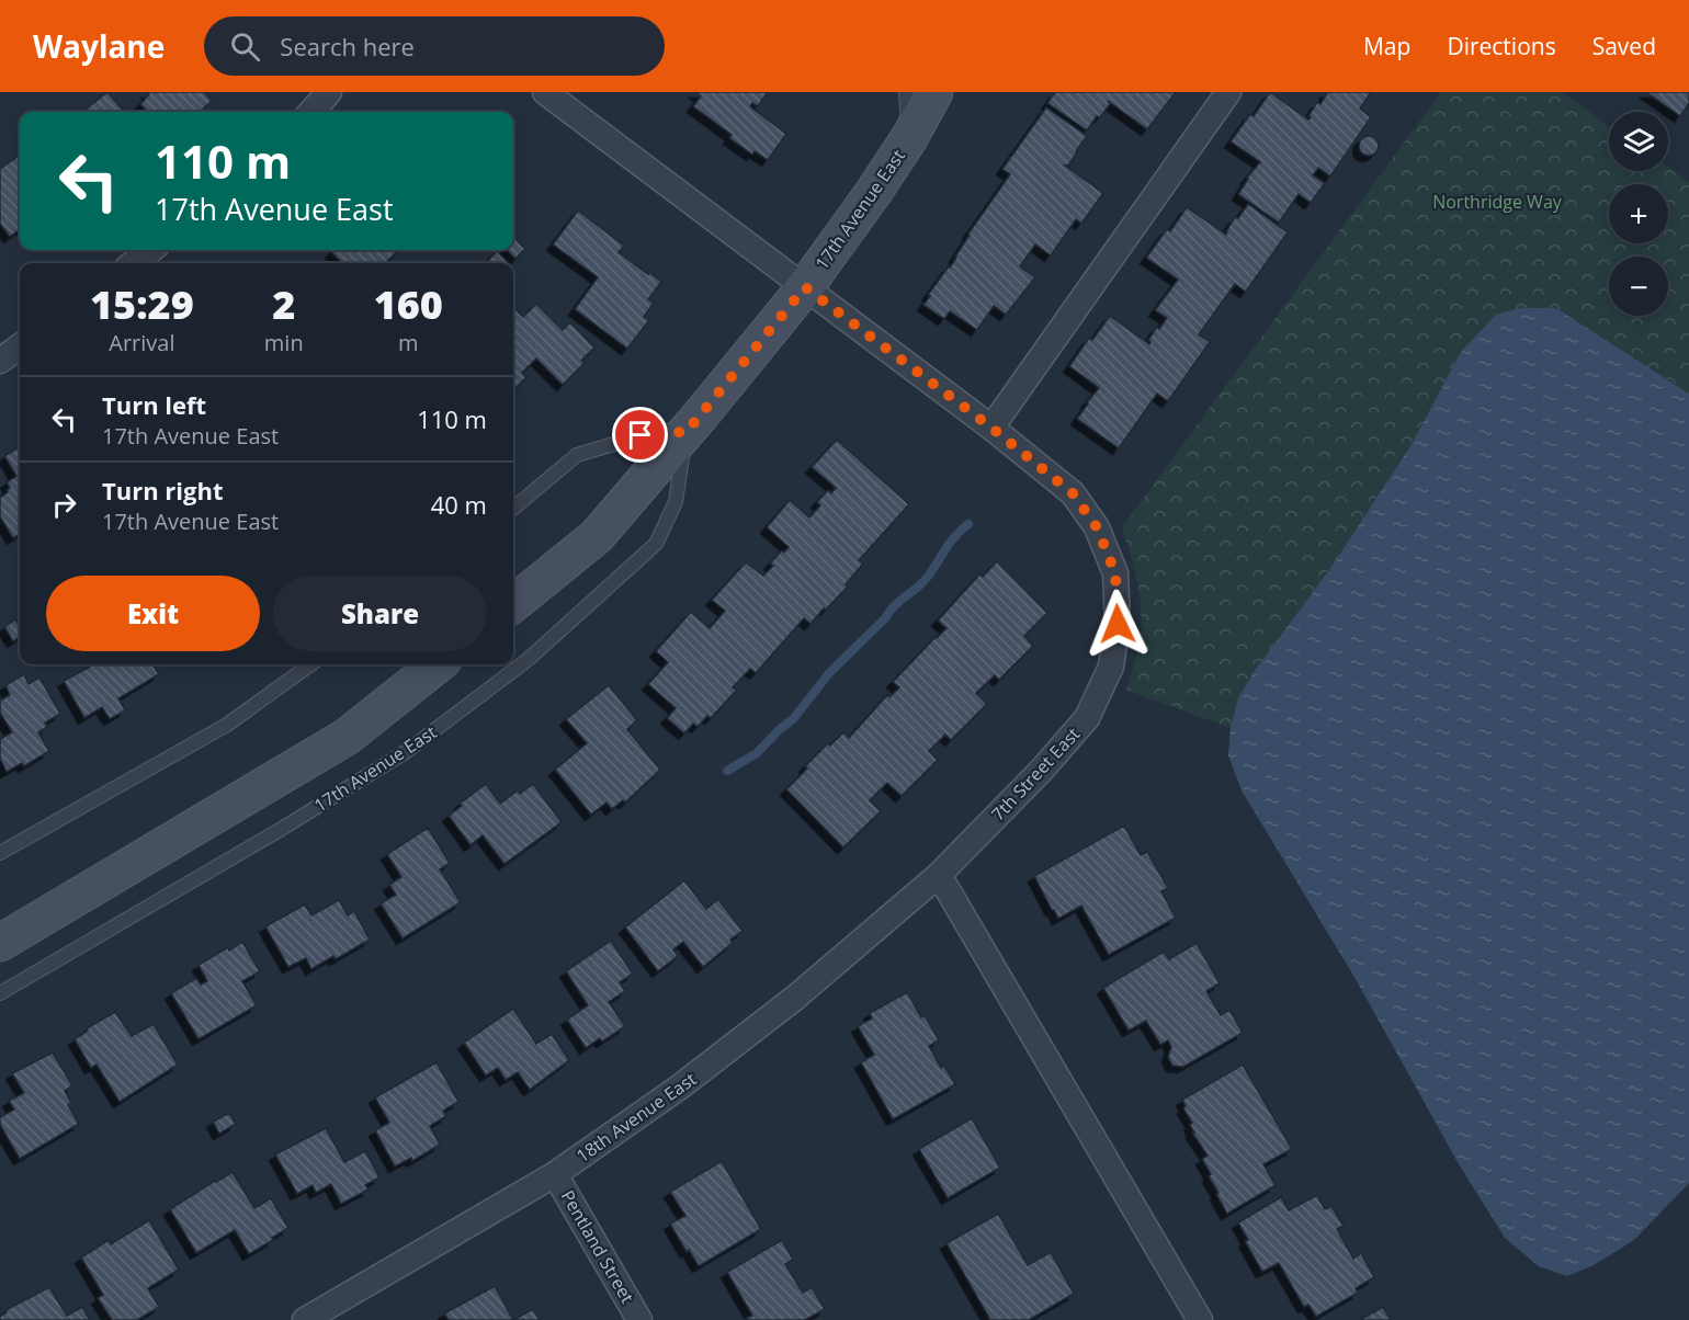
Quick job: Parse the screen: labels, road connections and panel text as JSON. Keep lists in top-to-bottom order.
{
  "streets": {
    "street": [
      "17th Avenue East",
      "7th Street East",
      "18th Avenue East",
      "Pentland Street"
    ]
  },
  "crossings": [
    ["17th Avenue East", "7th Street East"],
    ["7th Street East", "18th Avenue East"],
    ["18th Avenue East", "Pentland Street"]
  ],
  "parks": ["Northridge Way"],
  "page": {
    "header": "Waylane",
    "search": "Search here",
    "nav": ["Map", "Directions", "Saved"],
    "map_buttons": ["+", "−"],
    "turn": ["110 m", "17th Avenue East"],
    "eta": [
      "15:29",
      "Arrival",
      "2",
      "min",
      "160",
      "m"
    ],
    "list": [
      {
        "name": "Turn left",
        "note": "17th Avenue East",
        "value": "110 m"
      },
      {
        "name": "Turn right",
        "note": "17th Avenue East",
        "value": "40 m"
      }
    ],
    "buttons": ["Exit", "Share"]
  }
}
